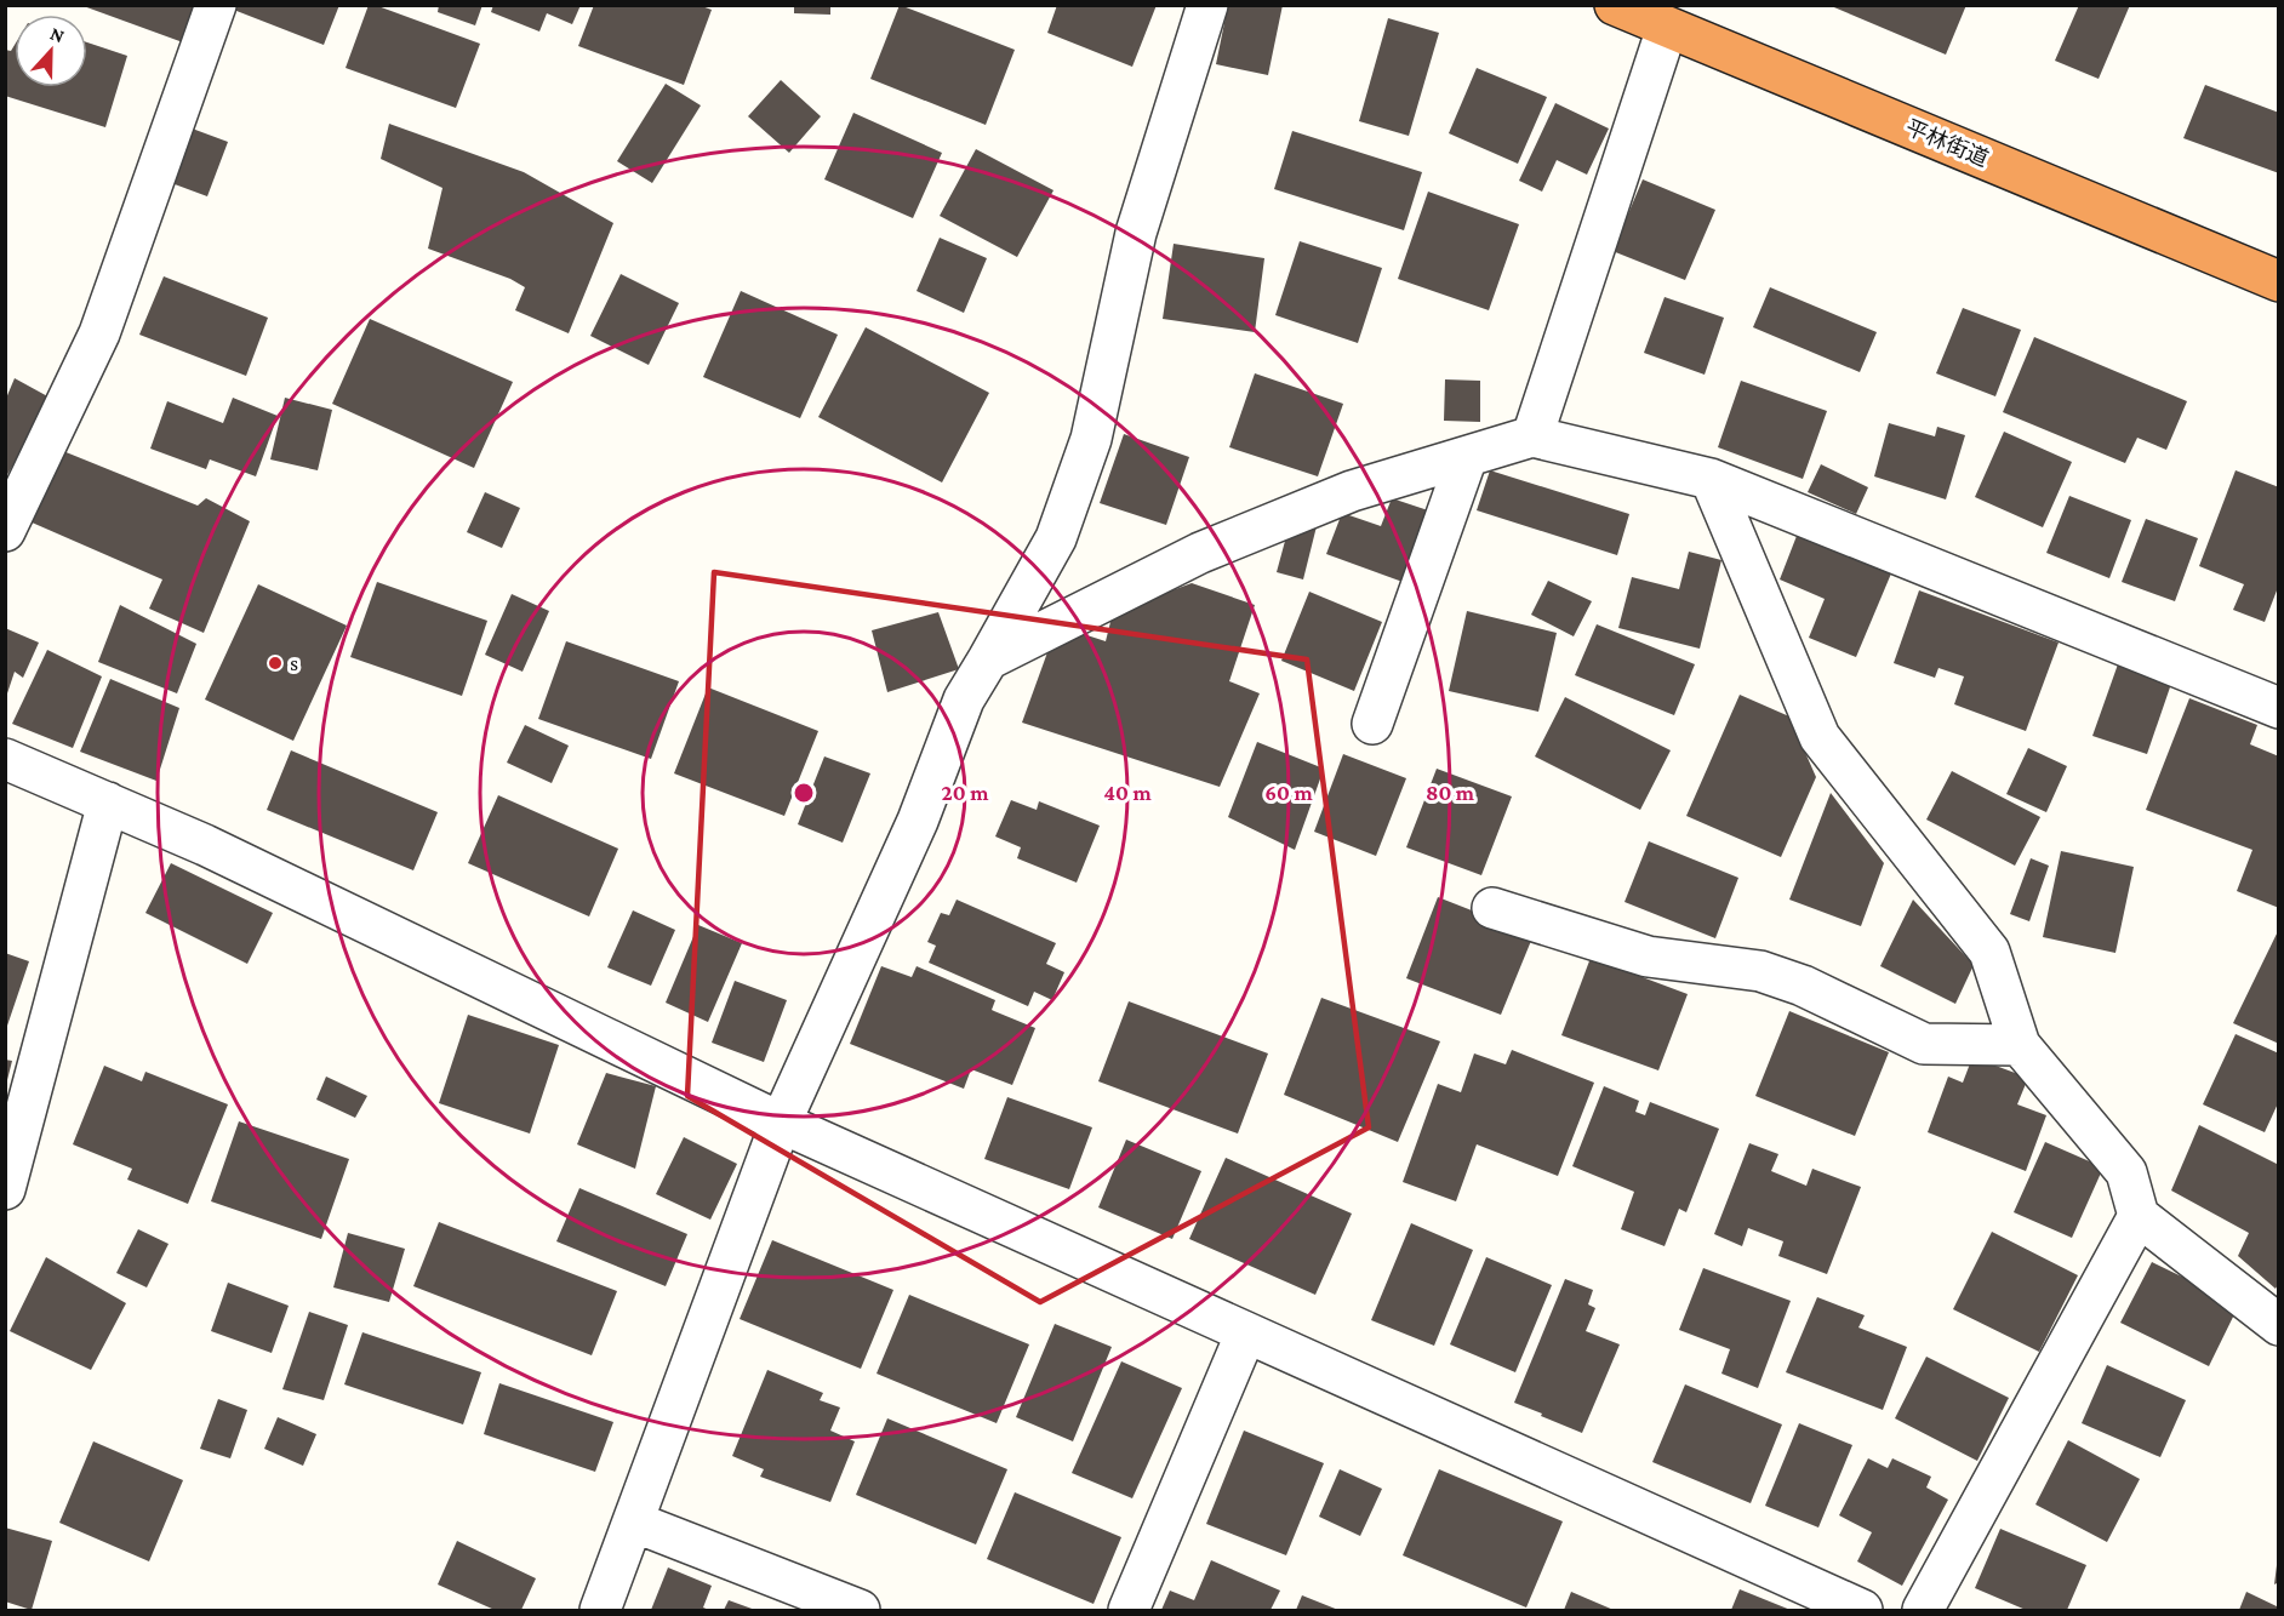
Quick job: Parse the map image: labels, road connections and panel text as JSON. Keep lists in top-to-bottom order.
{
  "streets": {
    "highway": ["平林街道"]
  },
  "places": ["s"],
  "north": "top",
  "rings": [
    "20 m",
    "40 m",
    "60 m",
    "80 m"
  ]
}
